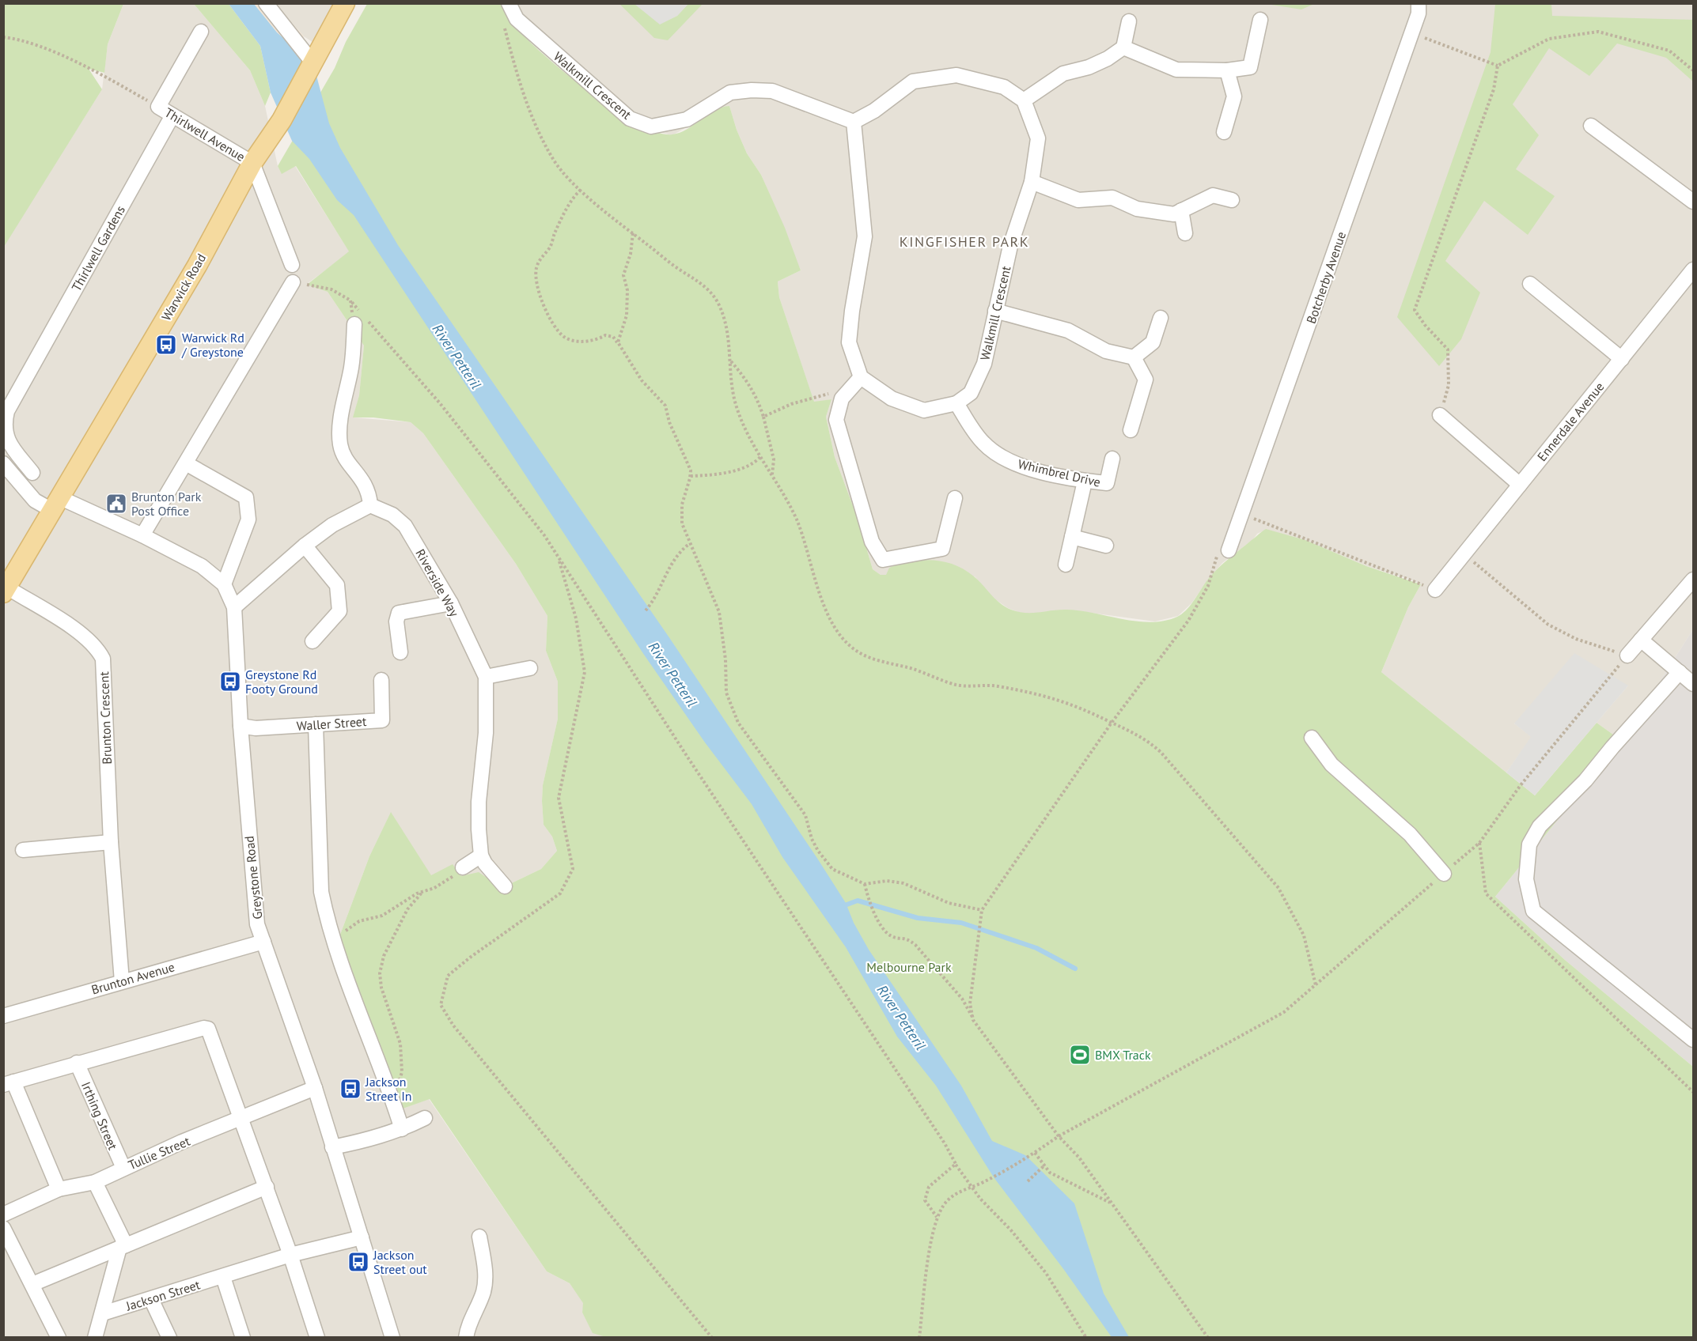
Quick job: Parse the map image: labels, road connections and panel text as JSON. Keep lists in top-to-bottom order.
{
  "streets": {
    "main road": ["Warwick Road"],
    "street": [
      "Walkmill Crescent",
      "Thirlwell Avenue",
      "Thirlwell Gardens",
      "Botcherby Avenue",
      "Ennerdale Avenue",
      "Whimbrel Drive",
      "Riverside Way",
      "Brunton Crescent",
      "Waller Street",
      "Greystone Road",
      "Brunton Avenue",
      "Irthing Street",
      "Tullie Street",
      "Jackson Street"
    ]
  },
  "crossings": [
    ["Walkmill Crescent", "Whimbrel Drive"],
    ["Thirlwell Avenue", "Thirlwell Gardens"],
    ["Thirlwell Avenue", "Warwick Road"],
    ["Warwick Road", "Brunton Crescent"],
    ["Warwick Road", "Greystone Road"],
    ["Brunton Crescent", "Brunton Avenue"],
    ["Waller Street", "Greystone Road"],
    ["Greystone Road", "Brunton Avenue"],
    ["Greystone Road", "Tullie Street"],
    ["Greystone Road", "Jackson Street"],
    ["Irthing Street", "Tullie Street"]
  ],
  "districts": ["KINGFISHER PARK"],
  "water": ["River Petteril"],
  "parks": ["Melbourne Park"],
  "places": {
    "bus stop": [
      "Warwick Rd / Greystone",
      "Greystone Rd Footy Ground",
      "Jackson Street In",
      "Jackson Street out"
    ],
    "public building": ["Brunton Park Post Office"],
    "sports": ["BMX Track"]
  }
}
